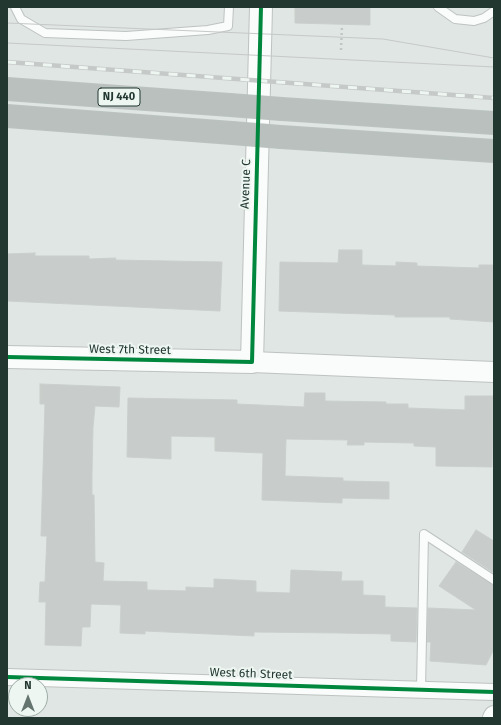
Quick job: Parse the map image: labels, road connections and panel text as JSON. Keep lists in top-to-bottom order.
{
  "streets": {
    "highway": ["NJ 440"],
    "main road": ["Avenue C", "West 7th Street"],
    "street": ["West 6th Street"]
  },
  "crossings": [
    ["Avenue C", "West 7th Street"]
  ],
  "north": "top"
}
